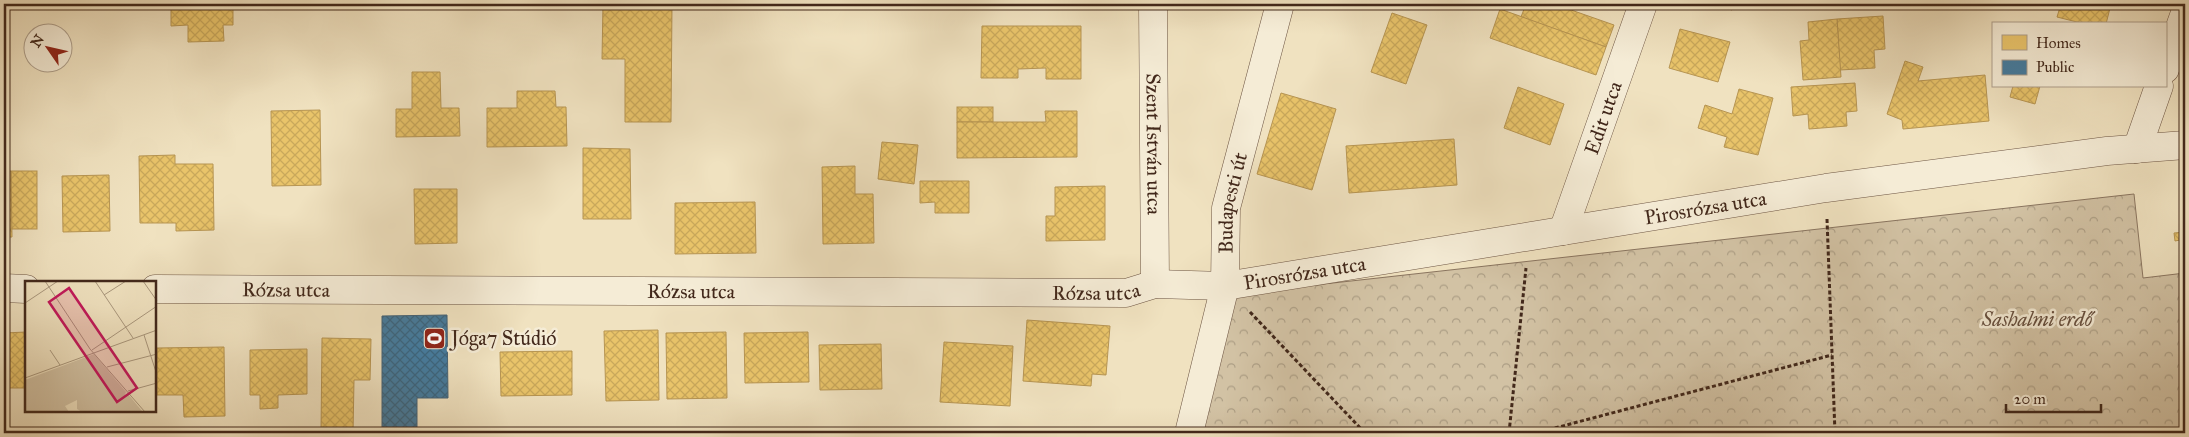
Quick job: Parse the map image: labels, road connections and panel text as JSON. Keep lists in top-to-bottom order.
{
  "streets": {
    "street": [
      "Edit utca",
      "Szent István utca",
      "Budapesti út",
      "Pirosrózsa utca",
      "Rózsa utca"
    ]
  },
  "crossings": [
    ["Edit utca", "Pirosrózsa utca"],
    ["Szent István utca", "Rózsa utca"],
    ["Budapesti út", "Pirosrózsa utca"],
    ["Budapesti út", "Rózsa utca"],
    ["Pirosrózsa utca", "Rózsa utca"]
  ],
  "parks": ["Sashalmi erdő"],
  "places": {
    "sports": ["Jóga7 Stúdió"]
  },
  "legend": ["Homes", "Public"],
  "scale_bar": "20 m",
  "north": "top left"
}
